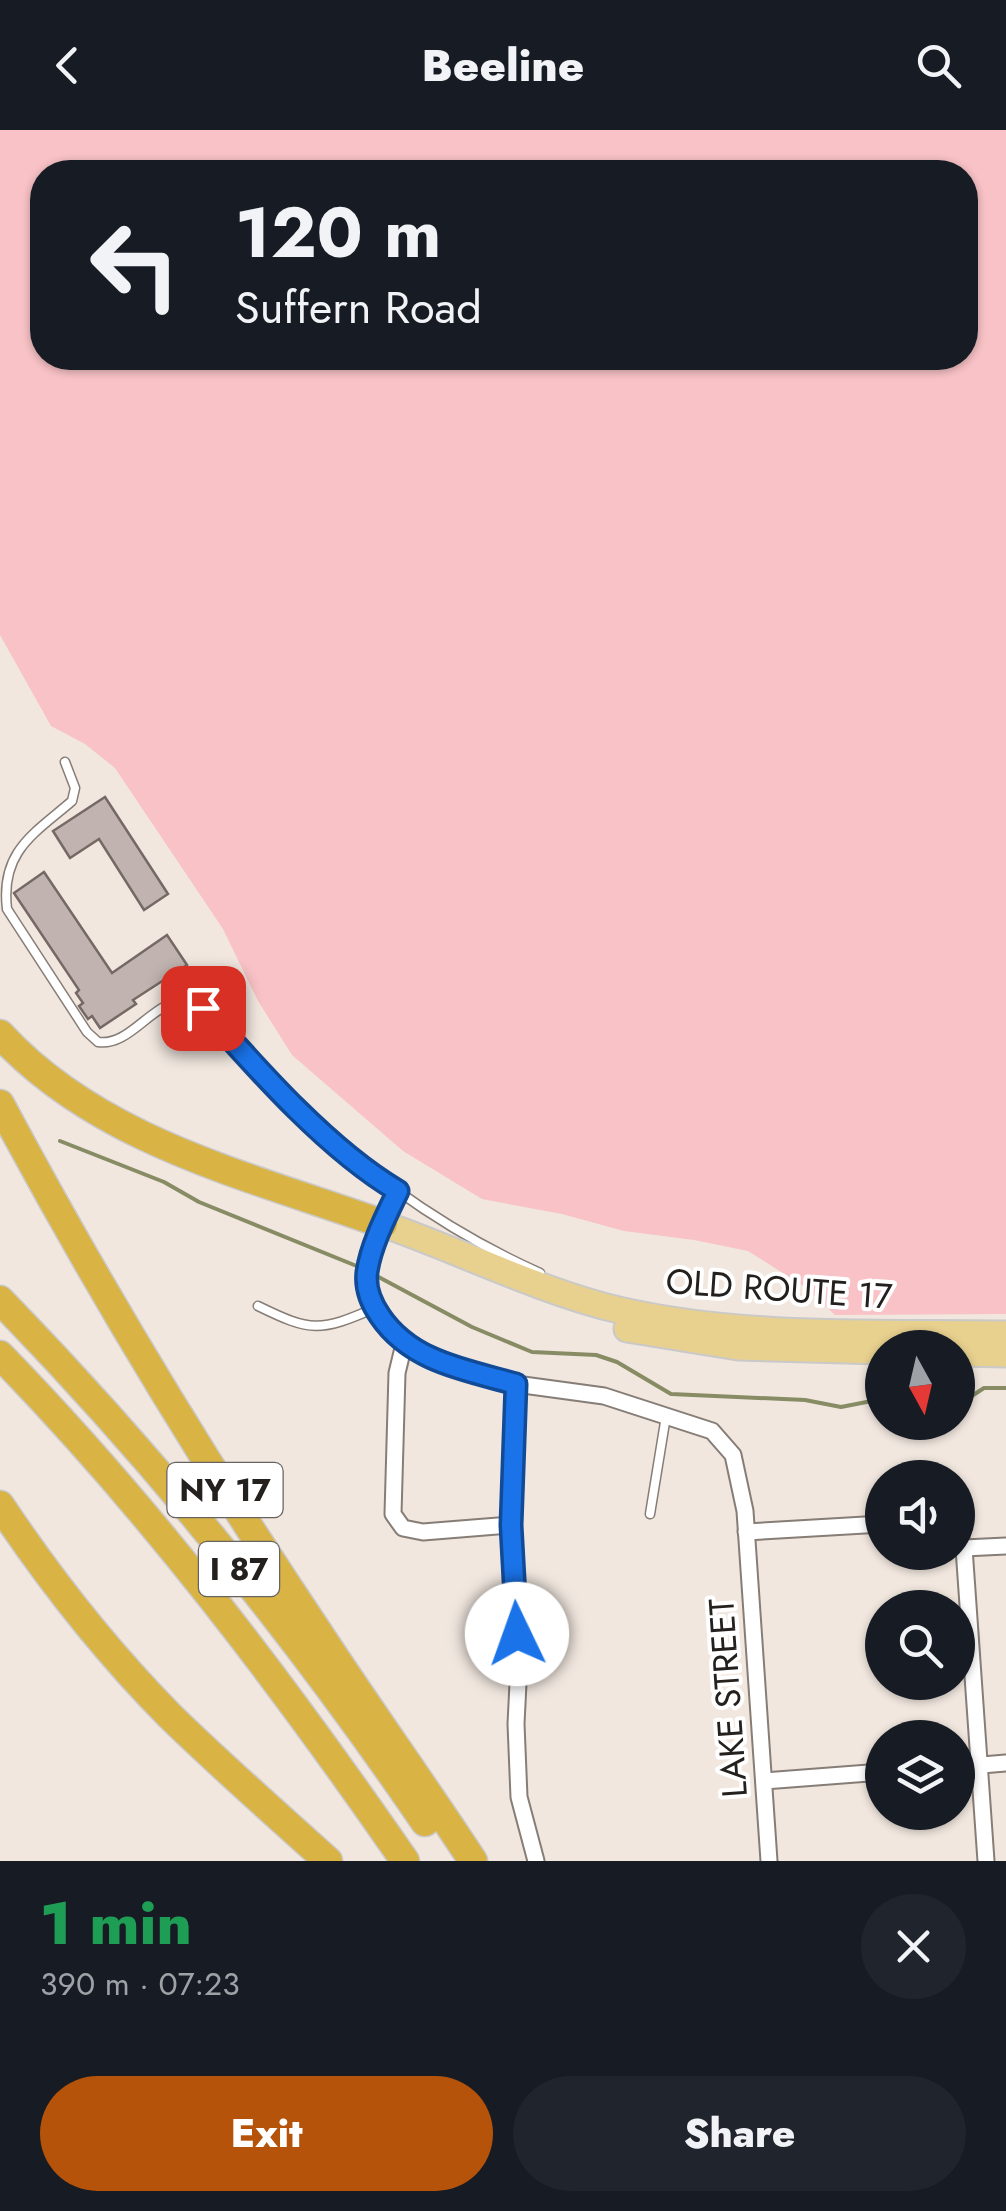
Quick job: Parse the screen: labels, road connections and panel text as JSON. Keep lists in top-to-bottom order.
{
  "streets": {
    "highway": ["NY 17", "I 87"],
    "main road": ["OLD ROUTE 17"],
    "street": ["LAKE STREET"]
  },
  "north": "bottom",
  "page": {
    "header": "Beeline",
    "turn": ["120 m", "Suffern Road"],
    "heading": ["1 min", "390 m · 07:23"],
    "buttons": ["Exit", "Share"]
  }
}
